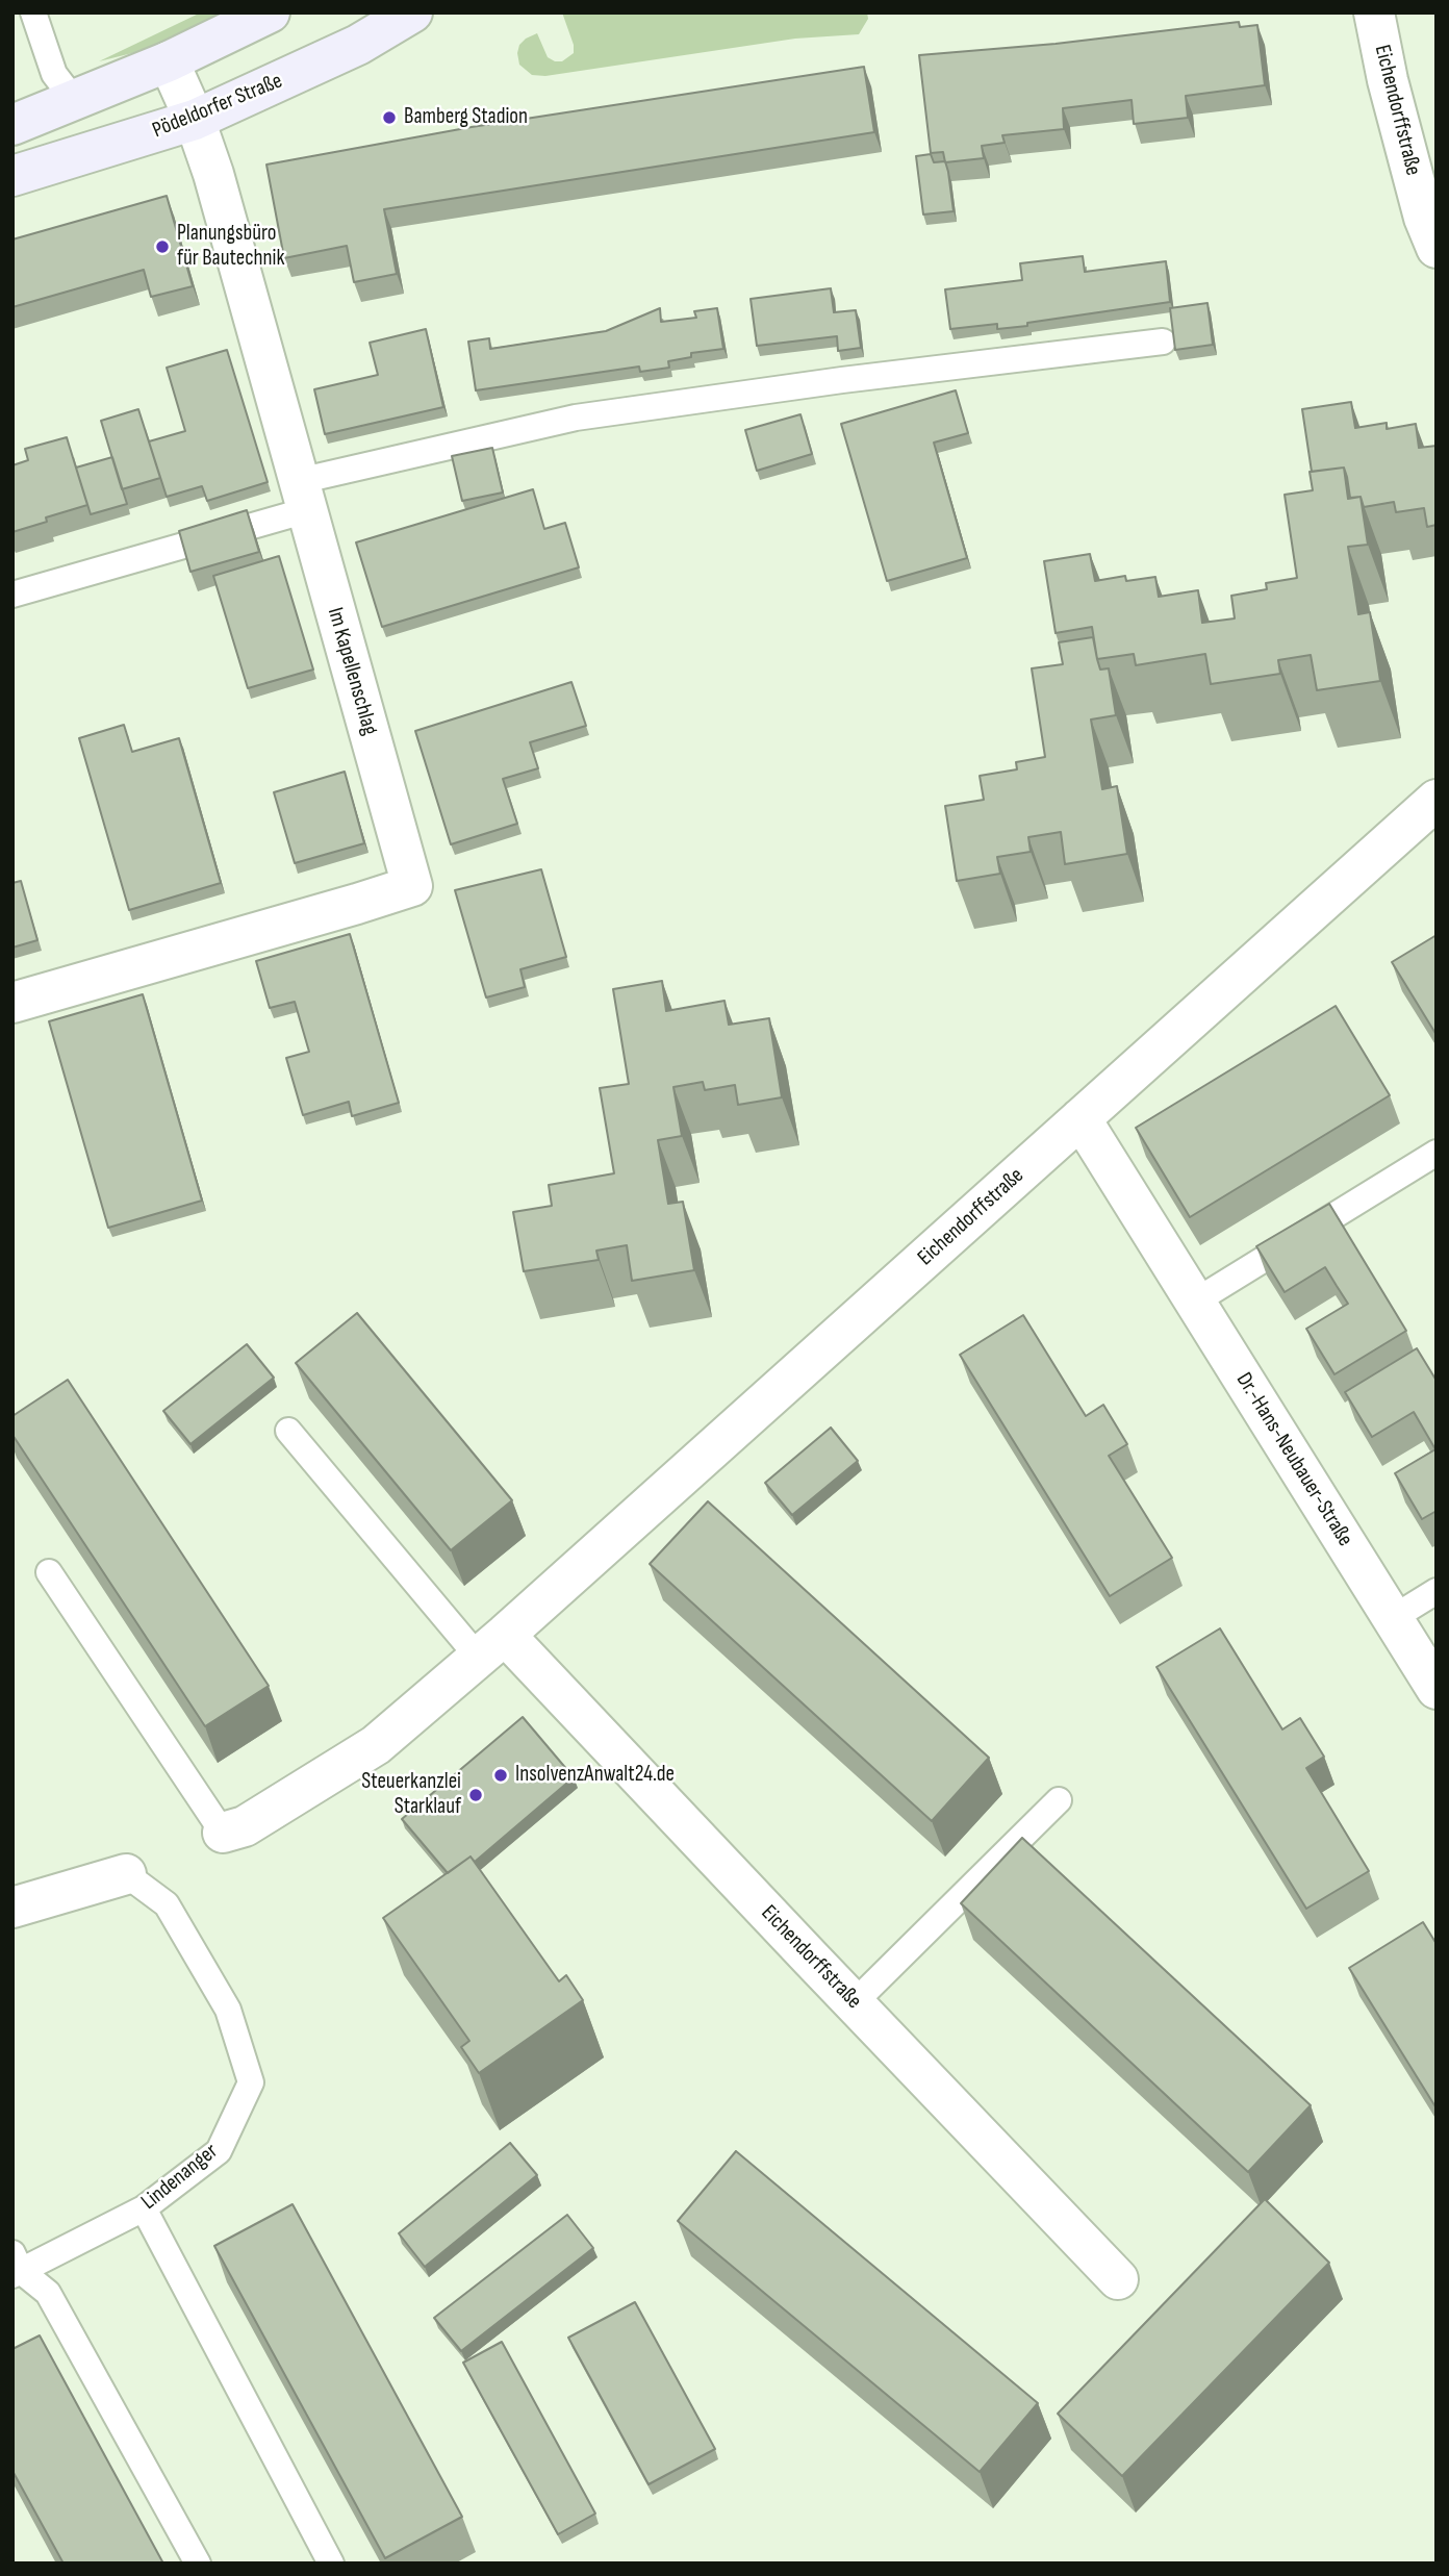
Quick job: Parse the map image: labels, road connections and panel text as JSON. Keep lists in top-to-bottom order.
{
  "streets": {
    "main road": ["Pödeldorfer Straße"],
    "street": ["Eichendorffstraße", "Im Kapellenschlag", "Dr.-Hans-Neubauer-Straße"],
    "lane": ["Lindenanger"]
  },
  "crossings": [
    ["Pödeldorfer Straße", "Im Kapellenschlag"],
    ["Eichendorffstraße", "Dr.-Hans-Neubauer-Straße"]
  ],
  "places": [
    "Bamberg Stadion",
    "Planungsbüro für Bautechnik",
    "InsolvenzAnwalt24.de",
    "Steuerkanzlei Starklauf"
  ]
}
